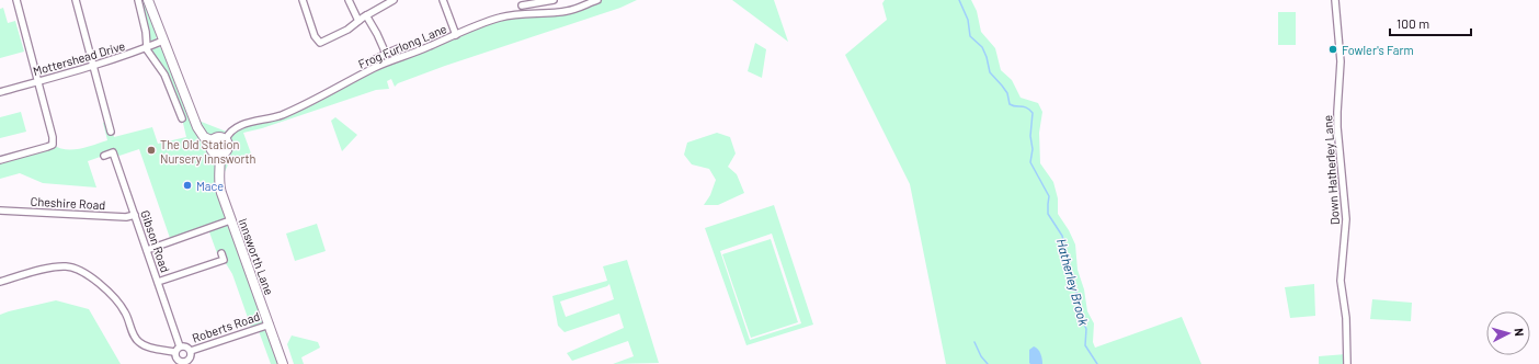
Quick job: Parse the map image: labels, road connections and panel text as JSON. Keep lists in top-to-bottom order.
{
  "streets": {
    "street": [
      "Frog Furlong Lane",
      "Mottershead Drive",
      "Down Hatherley Lane",
      "Cheshire Road",
      "Gibson Road",
      "Innsworth Lane",
      "Roberts Road"
    ]
  },
  "crossings": [
    ["Frog Furlong Lane", "Innsworth Lane"],
    ["Cheshire Road", "Gibson Road"],
    ["Gibson Road", "Roberts Road"],
    ["Innsworth Lane", "Roberts Road"]
  ],
  "water": ["Hatherley Brook"],
  "places": ["Fowler's Farm", "The Old Station Nursery Innsworth", "Mace"],
  "scale_bar": "100 m",
  "north": "right"
}
